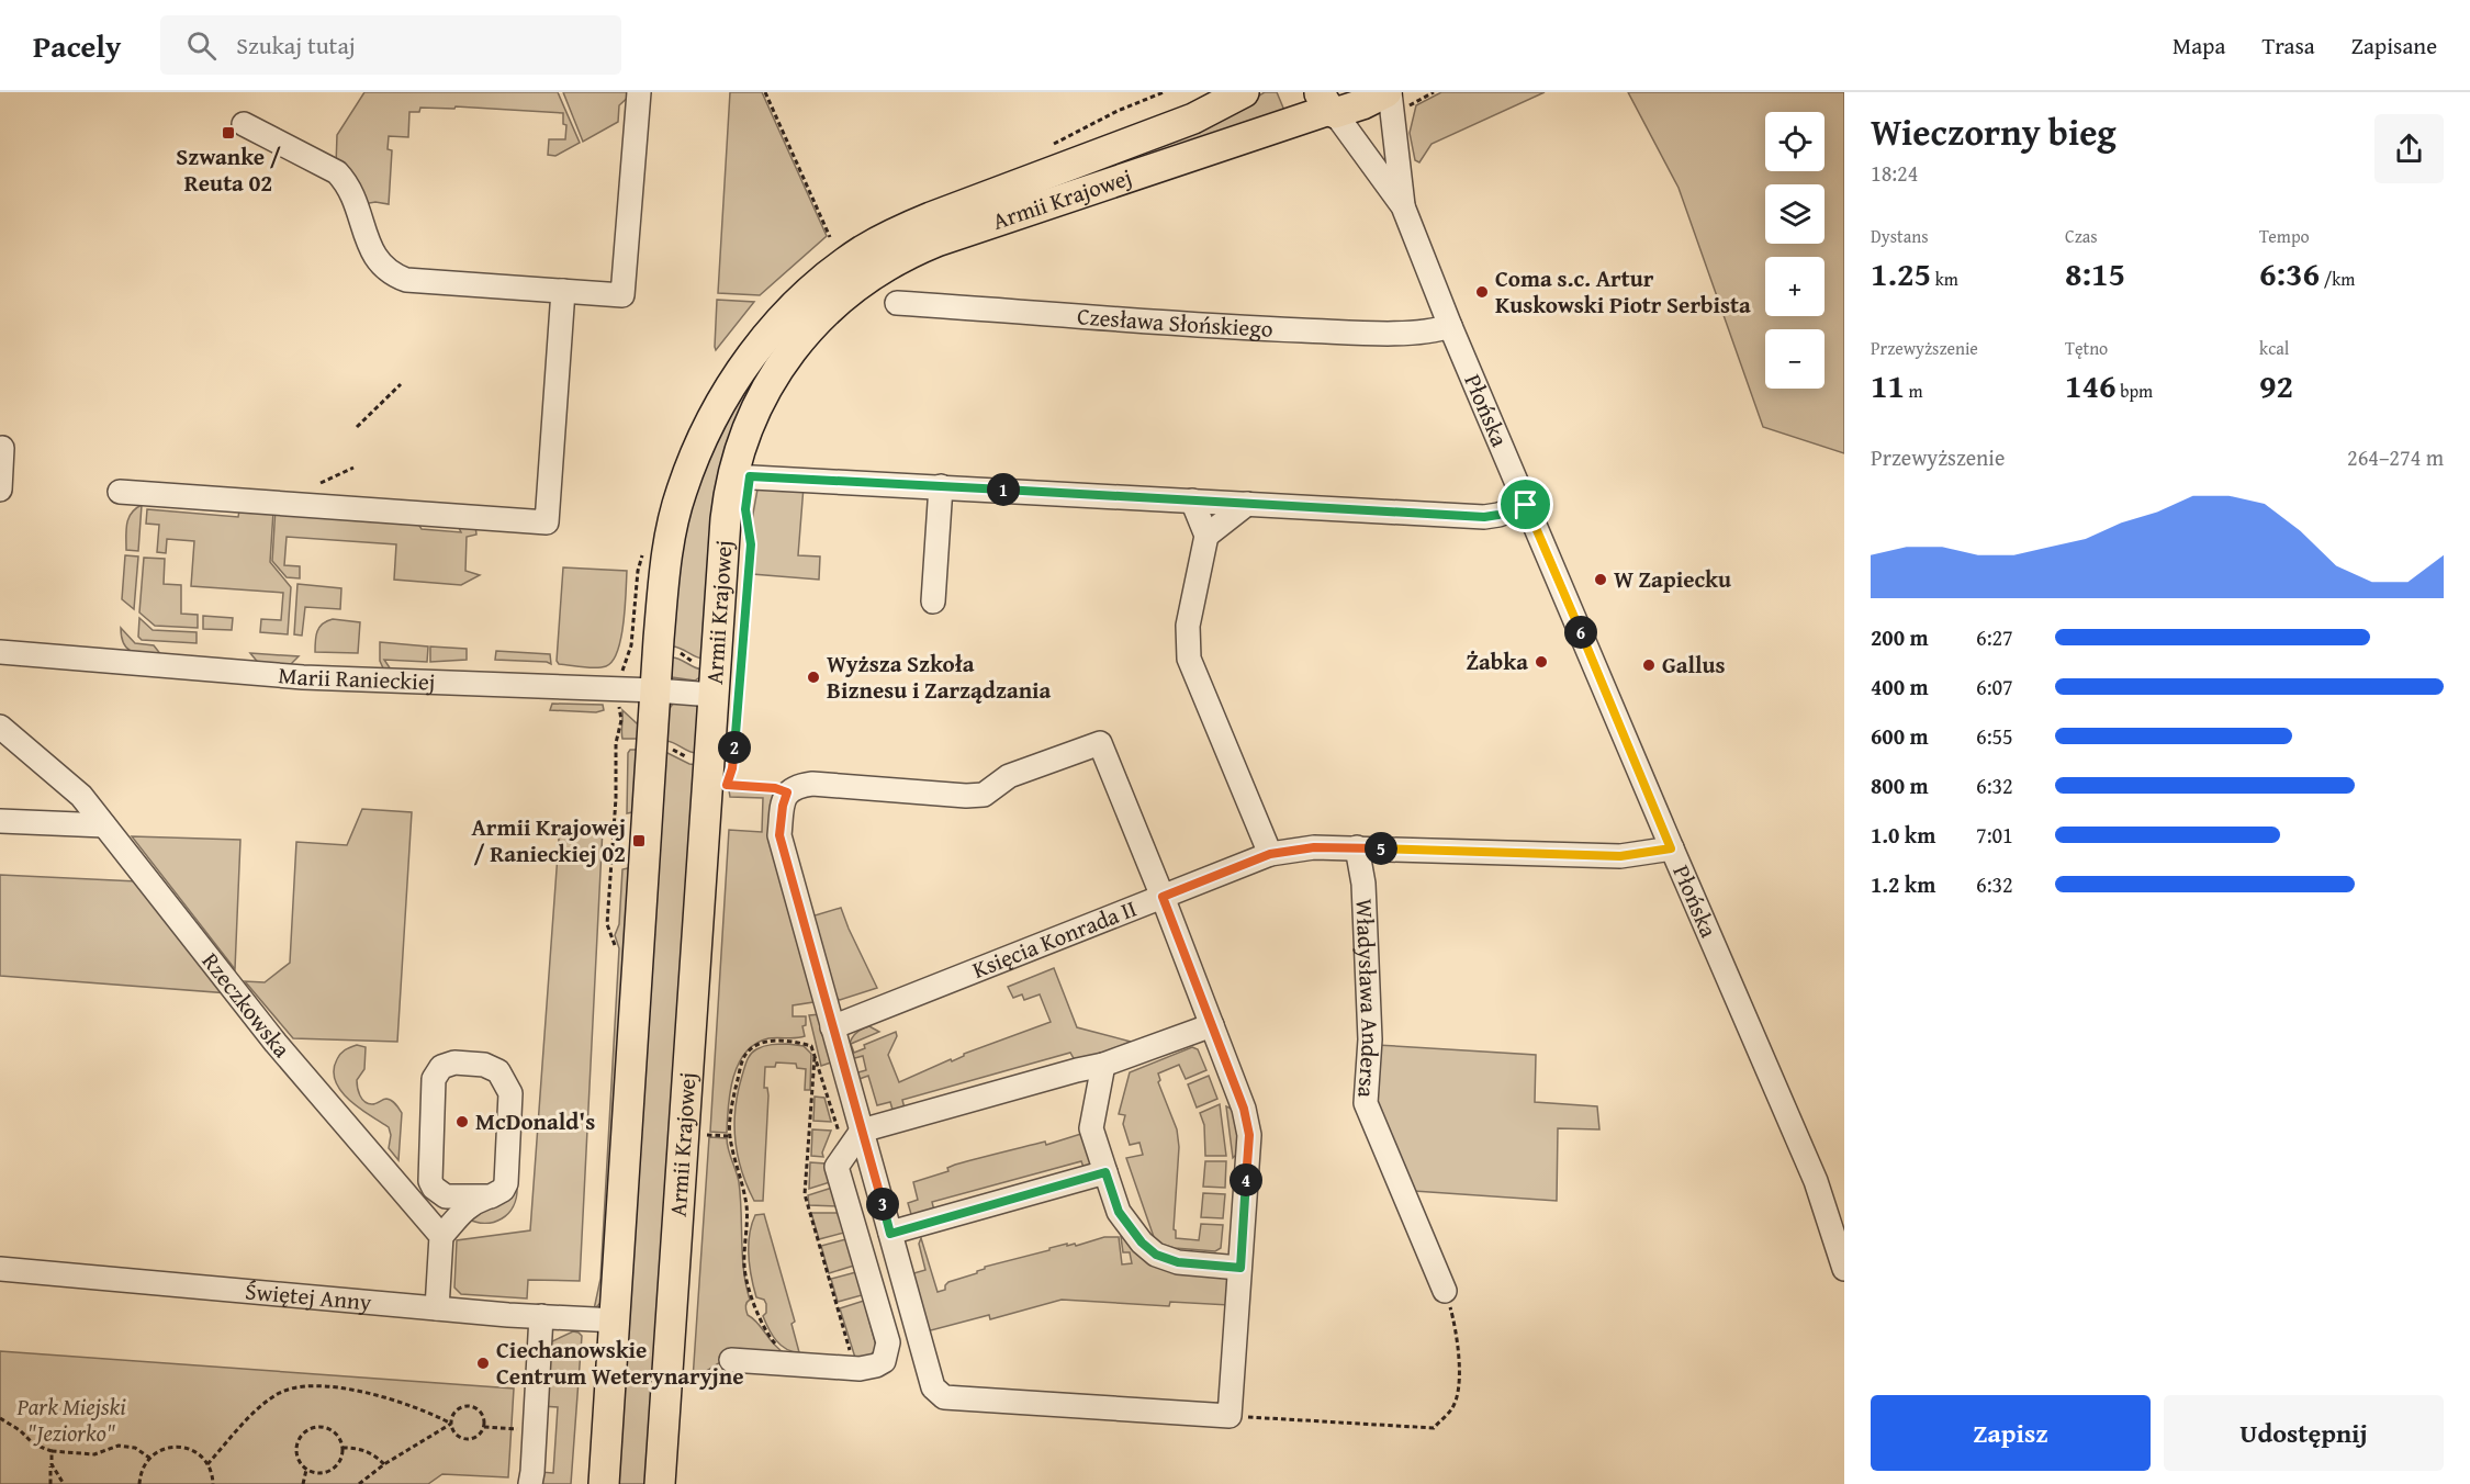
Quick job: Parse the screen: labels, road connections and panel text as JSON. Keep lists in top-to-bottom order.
{
  "streets": {
    "main road": ["Armii Krajowej"],
    "street": [
      "Czesława Słońskiego",
      "Płońska",
      "Marii Ranieckiej",
      "Księcia Konrada II",
      "Władysława Andersa",
      "Rzeczkowska",
      "Świętej Anny"
    ]
  },
  "crossings": [
    ["Armii Krajowej", "Płońska"],
    ["Armii Krajowej", "Marii Ranieckiej"],
    ["Armii Krajowej", "Świętej Anny"],
    ["Czesława Słońskiego", "Płońska"],
    ["Płońska", "Księcia Konrada II"],
    ["Księcia Konrada II", "Władysława Andersa"]
  ],
  "parks": ["Park Miejski \"Jeziorko\""],
  "places": {
    "transit": ["Szwanke / Reuta 02", "Armii Krajowej / Ranieckiej 02"],
    "other": [
      "Coma s.c. Artur Kuskowski Piotr Serbista",
      "W Zapiecku",
      "Żabka",
      "Gallus",
      "Wyższa Szkoła Biznesu i Zarządzania",
      "McDonald's",
      "Ciechanowskie Centrum Weterynaryjne"
    ]
  },
  "page": {
    "header": "Pacely",
    "search": "Szukaj tutaj",
    "nav": ["Mapa", "Trasa", "Zapisane"],
    "heading": ["Wieczorny bieg", "18:24"],
    "map_buttons": ["+", "−"],
    "stats": [
      ["Dystans", "1.25 km"],
      ["Czas", "8:15"],
      ["Tempo", "6:36 /km"],
      ["Przewyższenie", "11 m"],
      ["Tętno", "146 bpm"],
      ["kcal", "92"]
    ],
    "chart": ["Przewyższenie", "264–274 m"],
    "pins": [
      "1",
      "6",
      "2",
      "5",
      "4",
      "3"
    ],
    "list": [
      {
        "name": "200 m",
        "note": "6:27"
      },
      {
        "name": "400 m",
        "note": "6:07"
      },
      {
        "name": "600 m",
        "note": "6:55"
      },
      {
        "name": "800 m",
        "note": "6:32"
      },
      {
        "name": "1.0 km",
        "note": "7:01"
      },
      {
        "name": "1.2 km",
        "note": "6:32"
      }
    ],
    "buttons": ["Zapisz", "Udostępnij"]
  }
}
